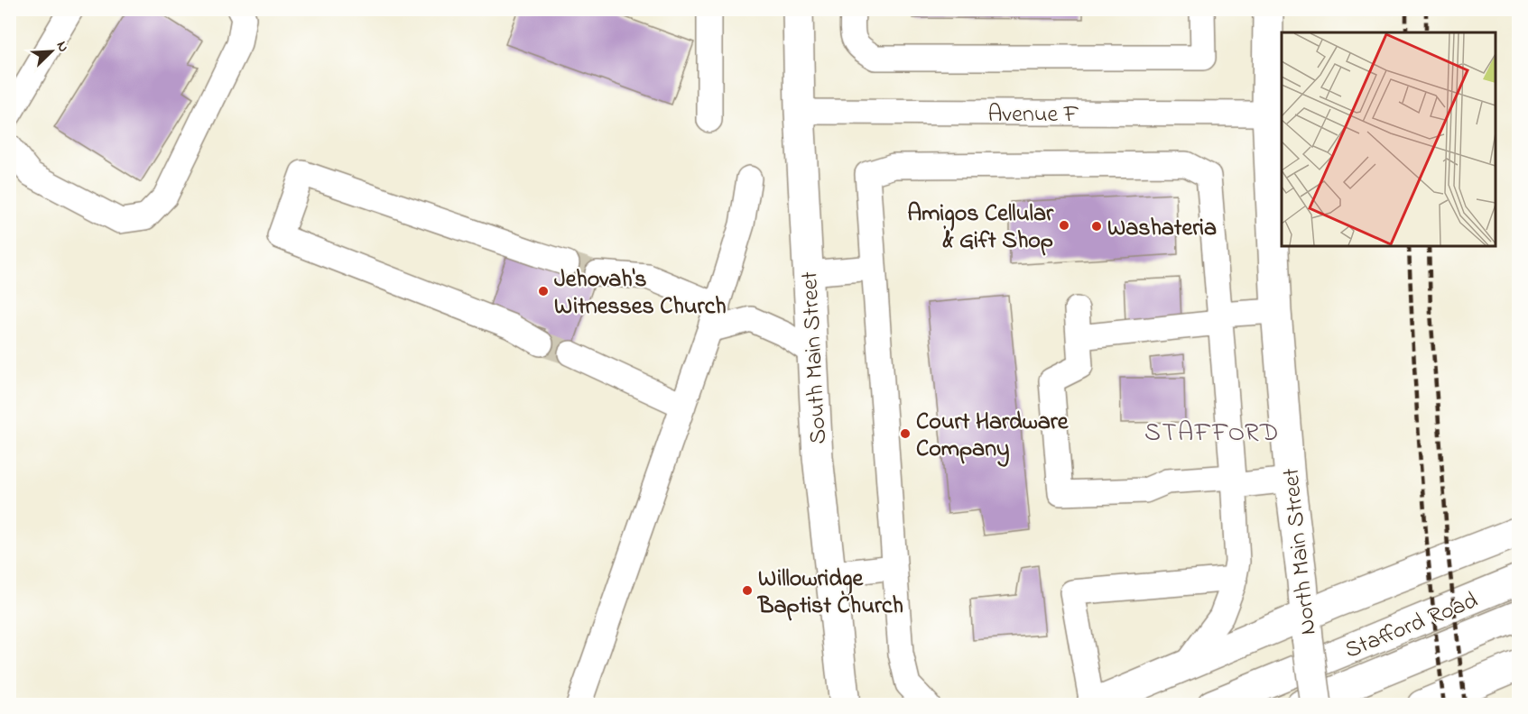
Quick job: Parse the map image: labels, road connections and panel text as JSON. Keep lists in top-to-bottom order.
{
  "streets": {
    "main road": ["South Main Street", "North Main Street", "Stafford Road"],
    "street": ["Avenue F"]
  },
  "crossings": [
    ["Avenue F", "South Main Street"],
    ["Avenue F", "North Main Street"]
  ],
  "districts": ["STAFFORD"],
  "places": [
    "Amigos Cellular & Gift Shop",
    "Washateria",
    "Jehovah's Witnesses Church",
    "Court Hardware Company",
    "Willowridge Baptist Church"
  ],
  "north": "top right"
}
